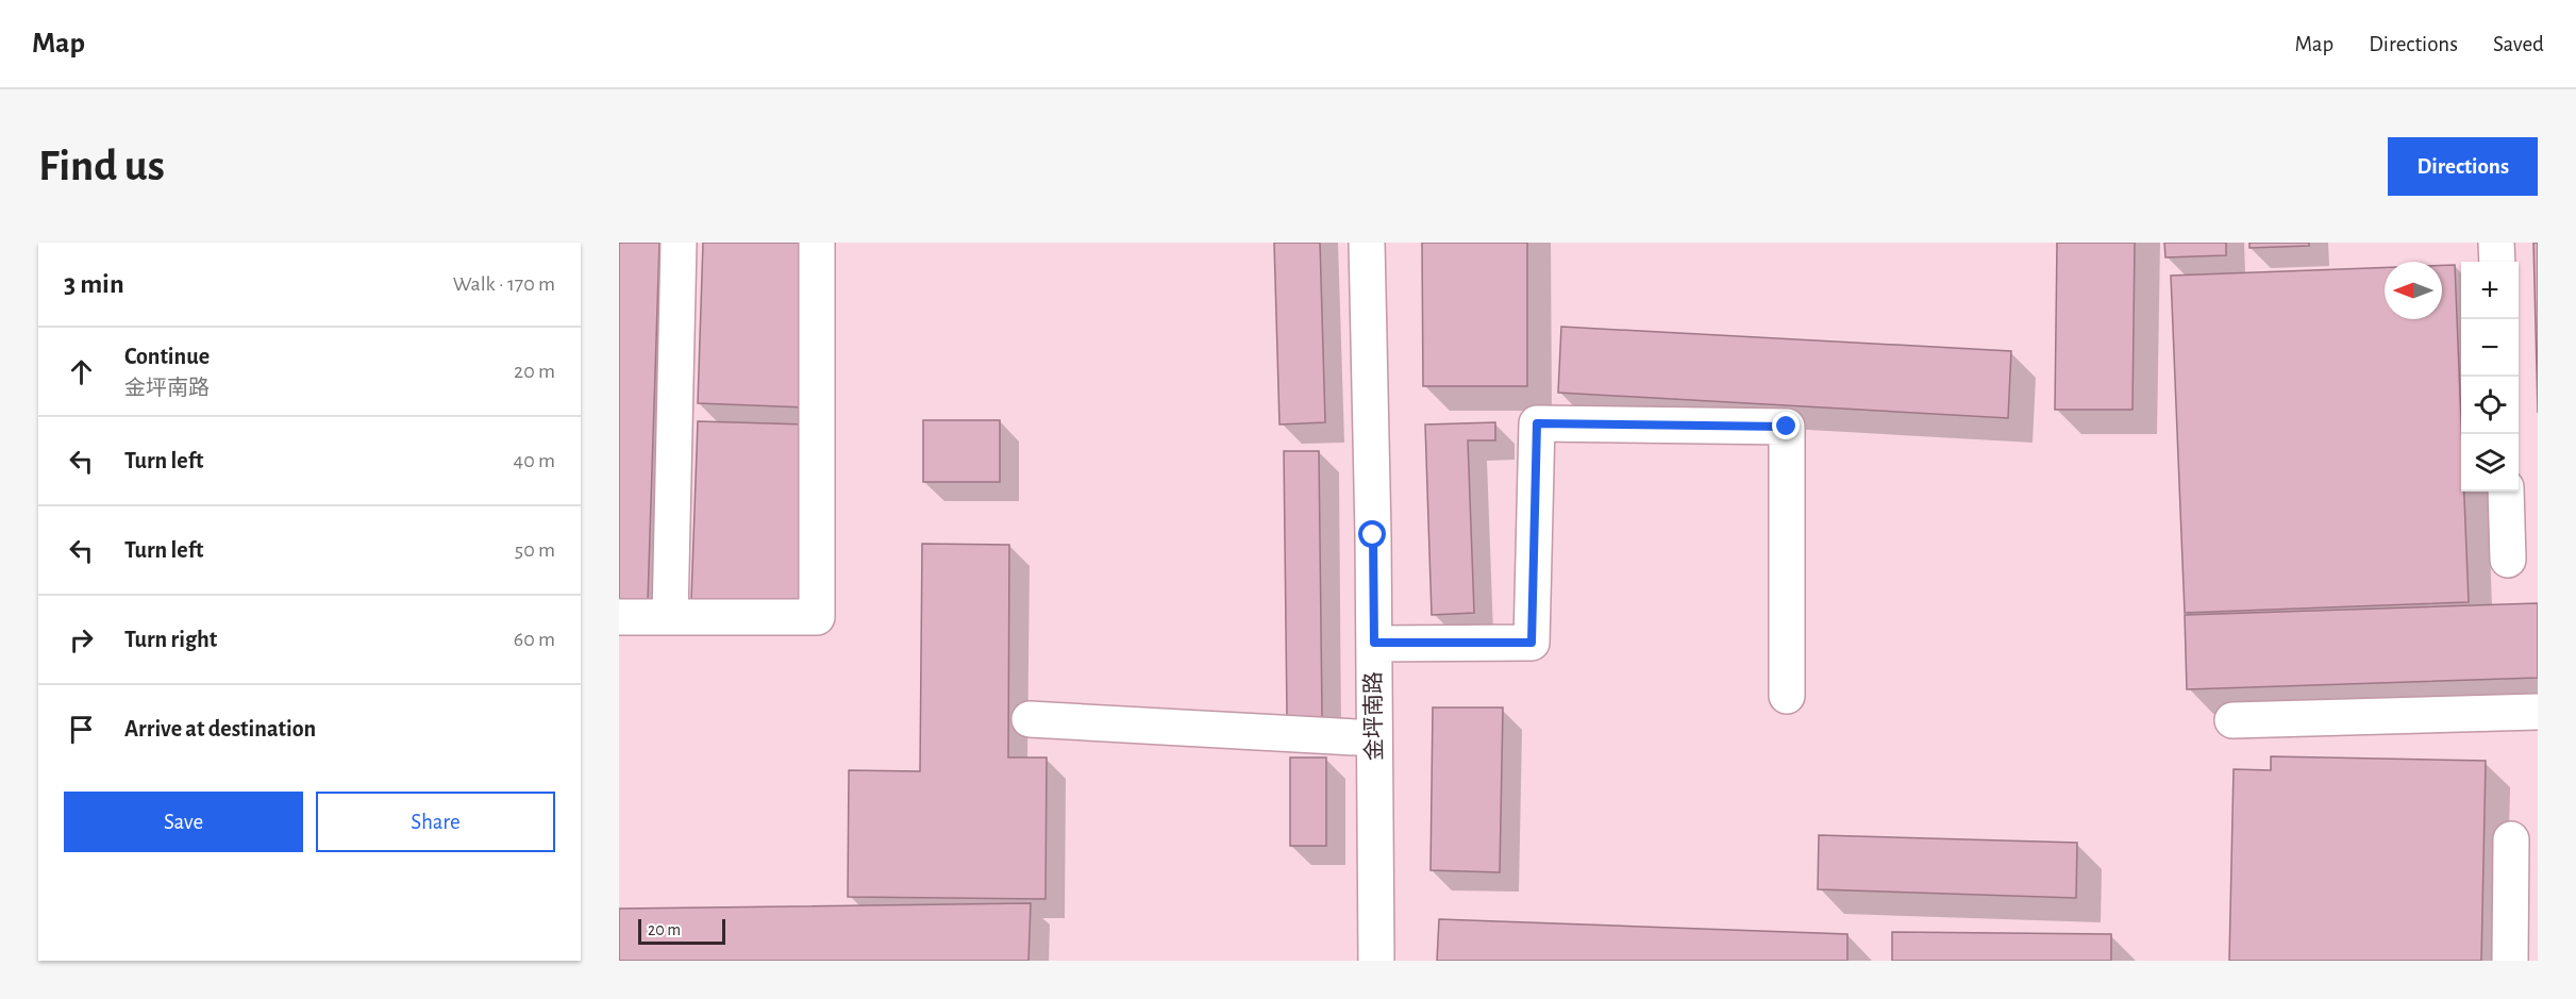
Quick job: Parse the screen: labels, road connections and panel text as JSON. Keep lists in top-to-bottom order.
{
  "streets": {
    "street": ["金坪南路"]
  },
  "scale_bar": "20 m",
  "north": "left",
  "page": {
    "header": "Map",
    "nav": ["Map", "Directions", "Saved"],
    "buttons": [
      "Directions",
      ["Save", "Share"]
    ],
    "title": "Find us",
    "heading": ["3 min", "Walk · 170 m"],
    "map_buttons": ["+", "−"],
    "list": [
      ["Continue", "金坪南路", "20 m"],
      ["Turn left", "40 m"],
      ["Turn left", "50 m"],
      ["Turn right", "60 m"],
      "Arrive at destination"
    ],
    "scale": "20 m"
  }
}
